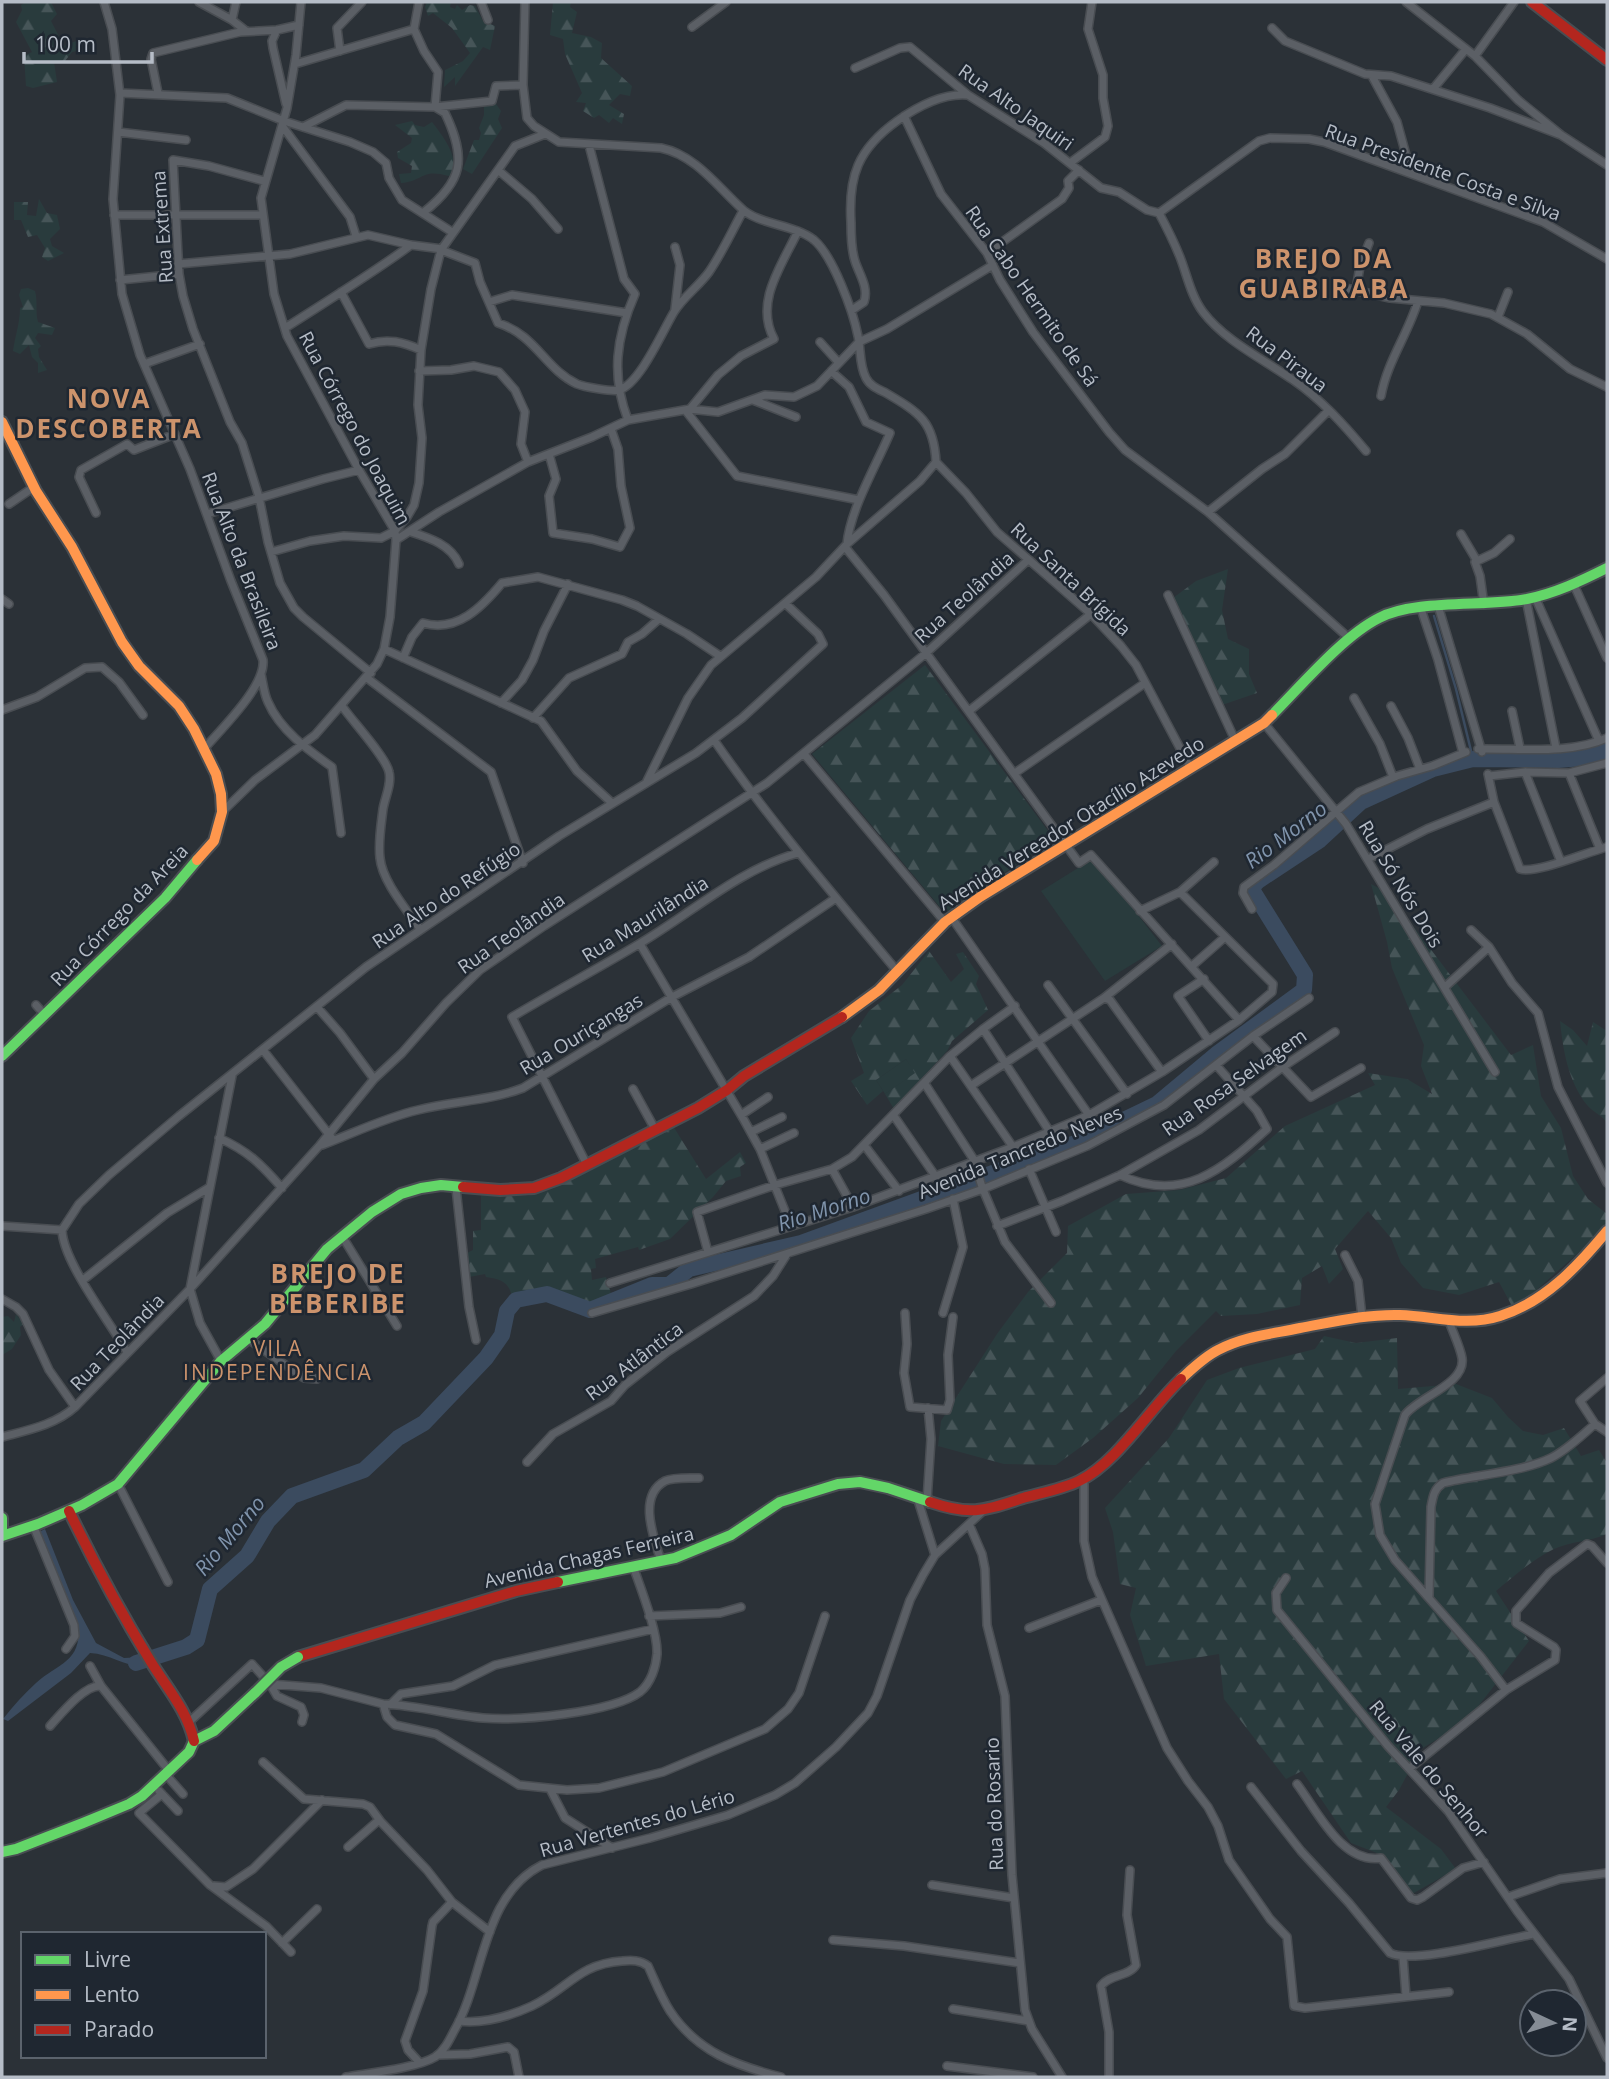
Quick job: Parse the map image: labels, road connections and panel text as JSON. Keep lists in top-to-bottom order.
{
  "streets": {
    "street": [
      "Rua Alto Jaquiri",
      "Rua Presidente Costa e Silva",
      "Rua Extrema",
      "Rua Cabo Hermito de Sá",
      "Rua Piraua",
      "Rua Córrego do Joaquim",
      "Rua Alto da Brasileira",
      "Rua Santa Brígida",
      "Rua Teolândia",
      "Avenida Vereador Otacílio Azevedo",
      "Rua Só Nós Dois",
      "Rua Alto do Refúgio",
      "Rua Córrego da Areia",
      "Rua Maurilândia",
      "Rua Ouriçangas",
      "Rua Rosa Selvagem",
      "Avenida Tancredo Neves",
      "Rua Atlântica",
      "Avenida Chagas Ferreira",
      "Rua Vale do Senhor",
      "Rua do Rosario",
      "Rua Vertentes do Lério"
    ]
  },
  "crossings": [
    ["Rua Alto Jaquiri", "Rua Presidente Costa e Silva"],
    ["Rua Alto Jaquiri", "Rua Piraua"],
    ["Rua Presidente Costa e Silva", "Rua Piraua"],
    ["Rua Extrema", "Rua Córrego do Joaquim"],
    ["Rua Extrema", "Rua Alto do Refúgio"],
    ["Rua Cabo Hermito de Sá", "Avenida Vereador Otacílio Azevedo"],
    ["Rua Alto da Brasileira", "Rua Córrego da Areia"],
    ["Rua Santa Brígida", "Rua Teolândia"],
    ["Rua Santa Brígida", "Avenida Vereador Otacílio Azevedo"],
    ["Rua Teolândia", "Rua Ouriçangas"],
    ["Avenida Vereador Otacílio Azevedo", "Rua Só Nós Dois"],
    ["Rua Maurilândia", "Rua Ouriçangas"],
    ["Avenida Tancredo Neves", "Rua Atlântica"],
    ["Avenida Chagas Ferreira", "Rua Vertentes do Lério"],
    ["Rua do Rosario", "Rua Vertentes do Lério"]
  ],
  "districts": [
    "BREJO DA GUABIRABA",
    "NOVA DESCOBERTA",
    "BREJO DE BEBERIBE",
    "VILA INDEPENDÊNCIA"
  ],
  "water": ["Rio Morno"],
  "legend": ["Livre", "Lento", "Parado"],
  "scale_bar": "100 m",
  "north": "right"
}
